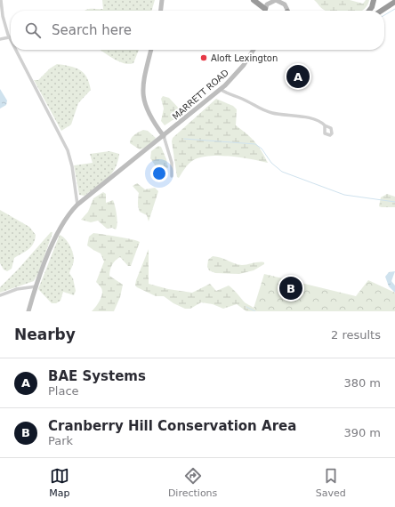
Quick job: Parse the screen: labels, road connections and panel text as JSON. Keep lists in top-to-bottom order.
{
  "streets": {
    "main road": ["MARRETT ROAD"]
  },
  "places": ["Aloft Lexington"],
  "page": {
    "search": "Search here",
    "pins": ["A", "B"],
    "heading": ["Nearby", "2 results"],
    "list": [
      {
        "mark": "A",
        "name": "BAE Systems",
        "note": "Place",
        "value": "380 m"
      },
      {
        "mark": "B",
        "name": "Cranberry Hill Conservation Area",
        "note": "Park",
        "value": "390 m"
      }
    ],
    "nav": ["Map", "Directions", "Saved"]
  }
}
